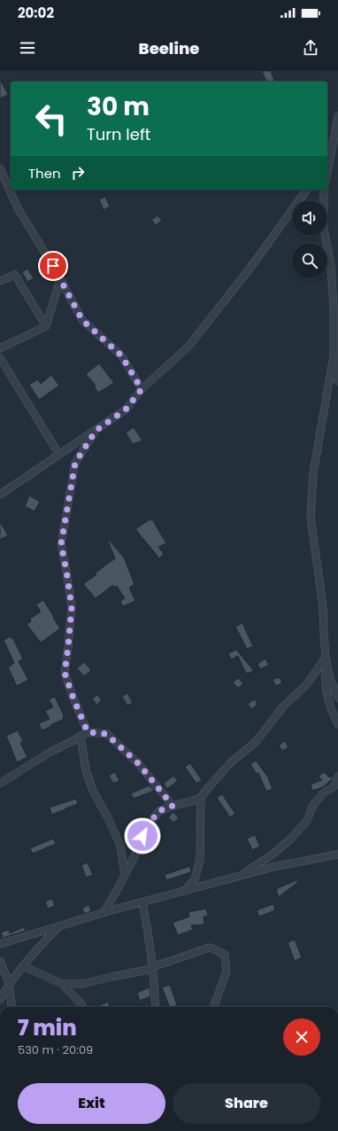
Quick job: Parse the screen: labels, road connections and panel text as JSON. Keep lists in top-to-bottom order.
{
  "page": {
    "status": "20:02",
    "header": "Beeline",
    "turn": ["30 m", "Turn left"],
    "then": "Then",
    "heading": ["7 min", "530 m · 20:09"],
    "buttons": ["Exit", "Share"]
  }
}
